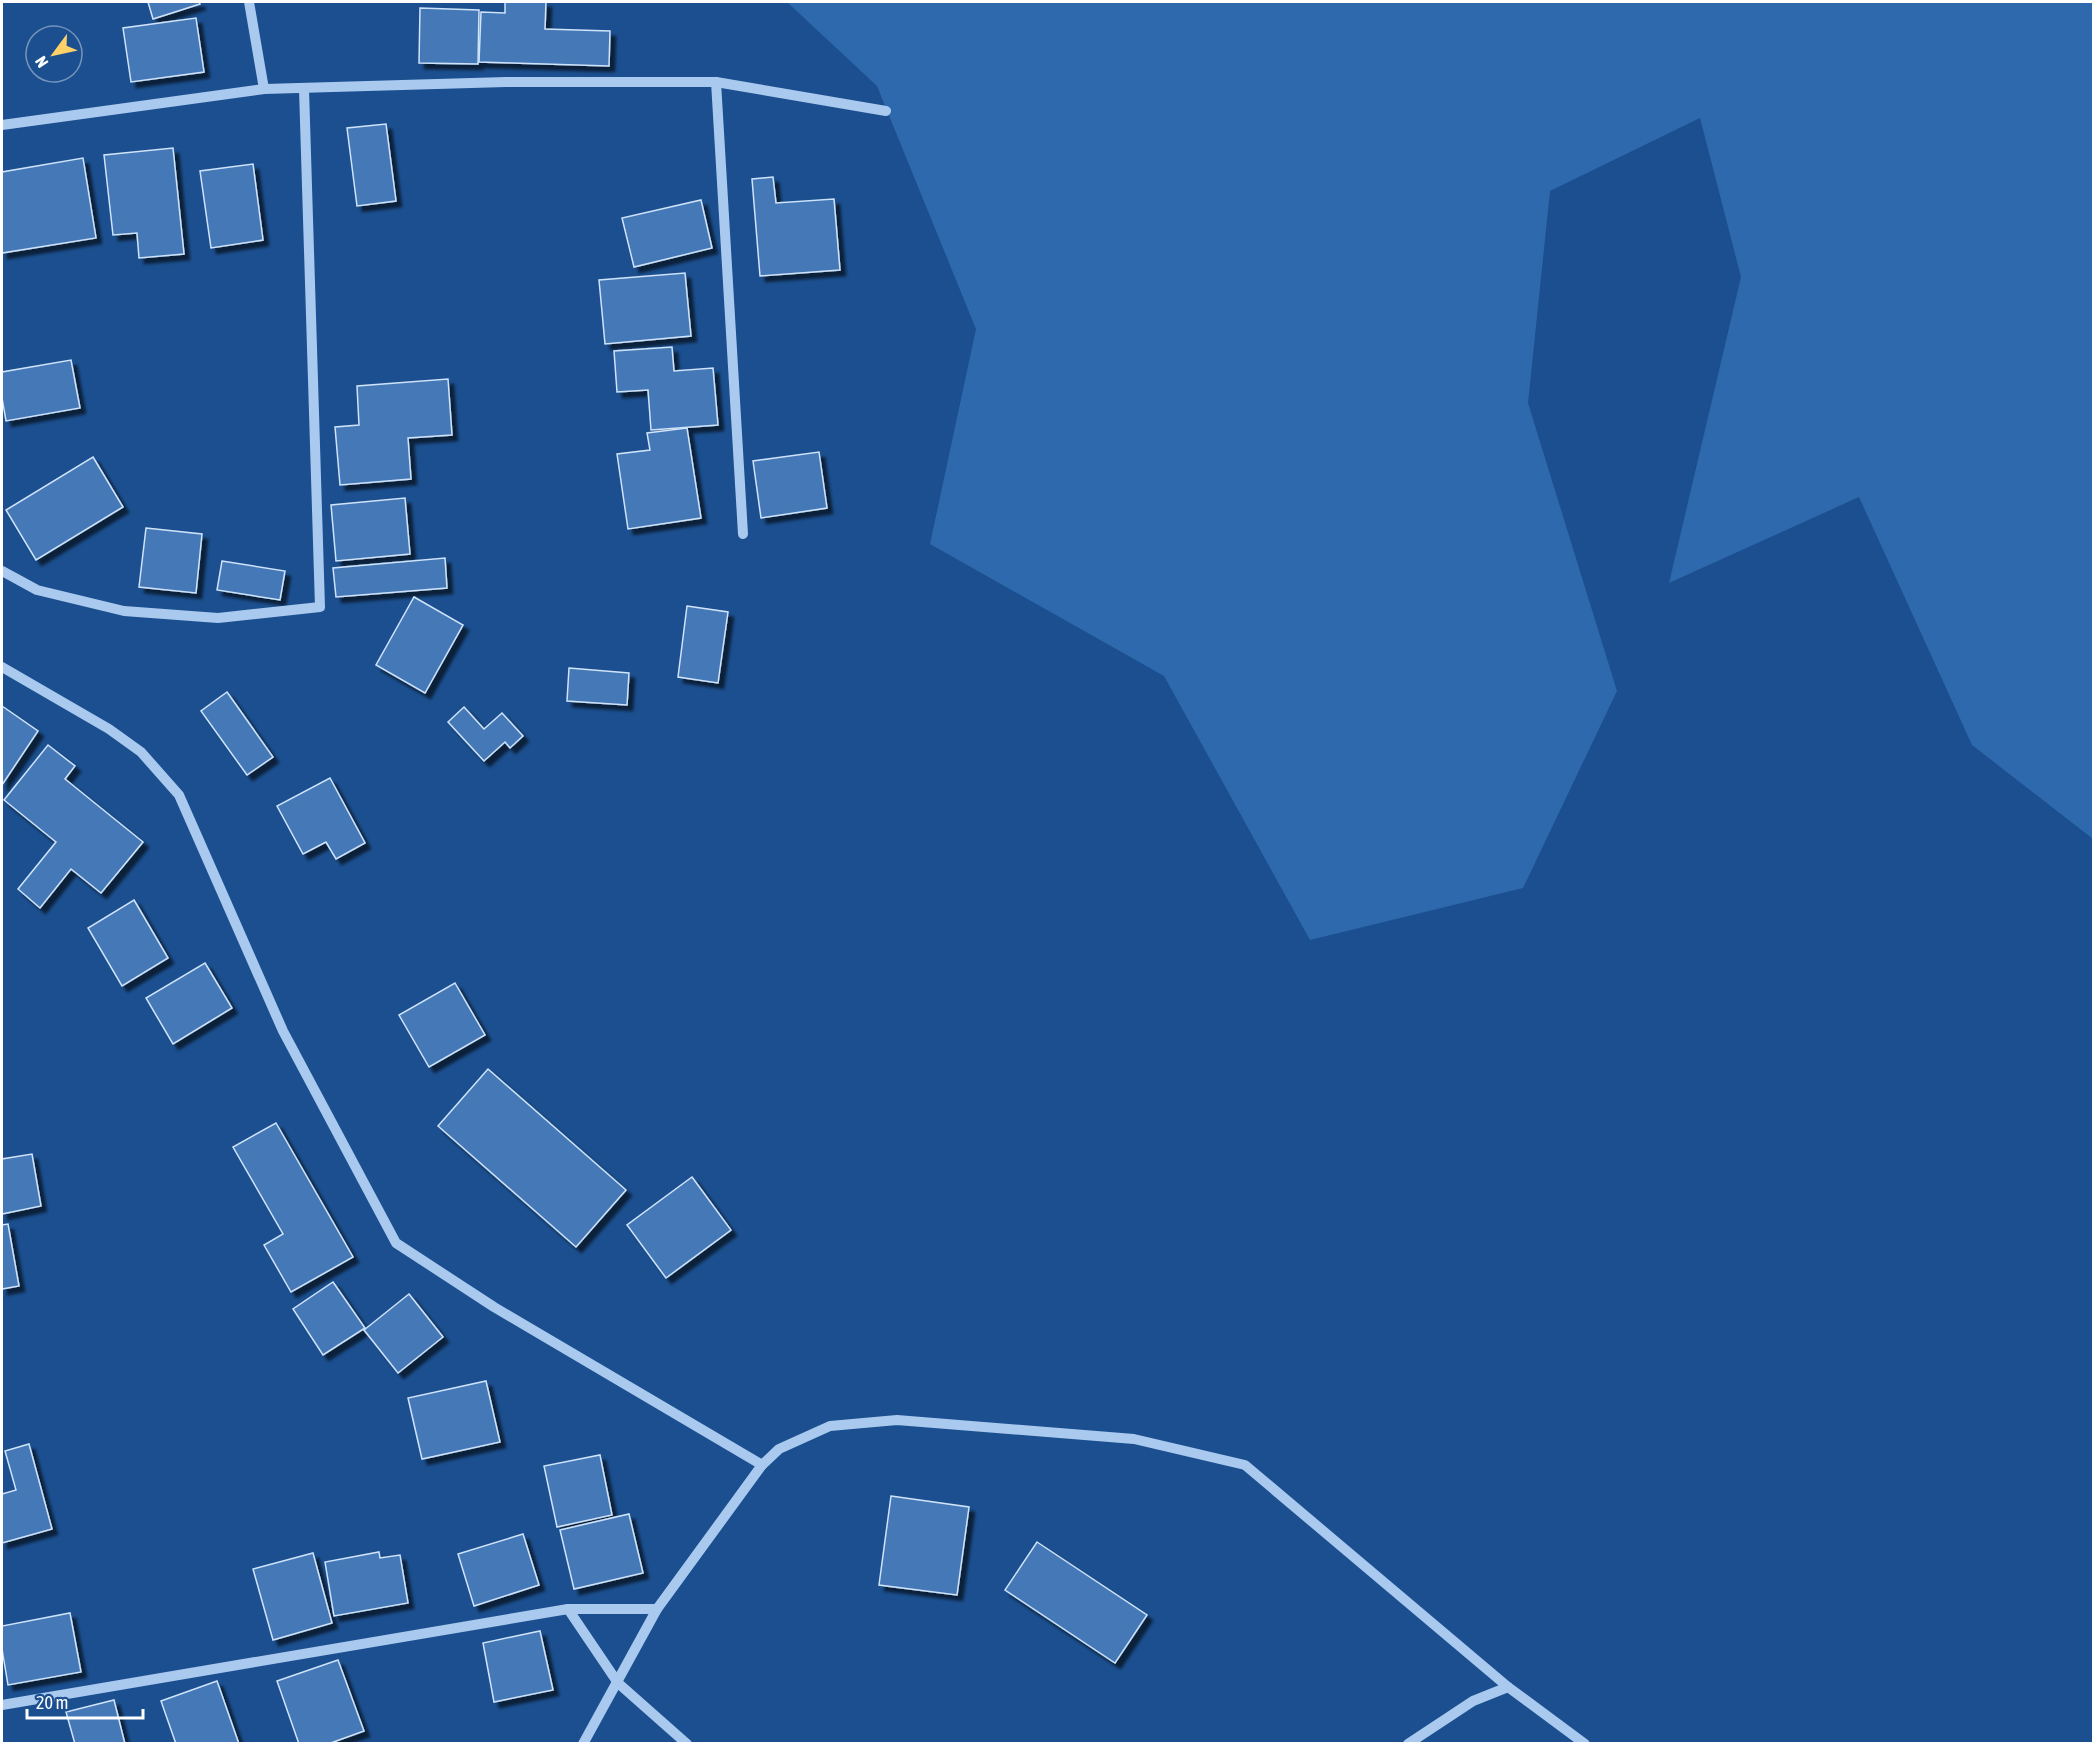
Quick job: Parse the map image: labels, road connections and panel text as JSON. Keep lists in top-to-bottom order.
{
  "scale_bar": "20 m",
  "north": "bottom left"
}
